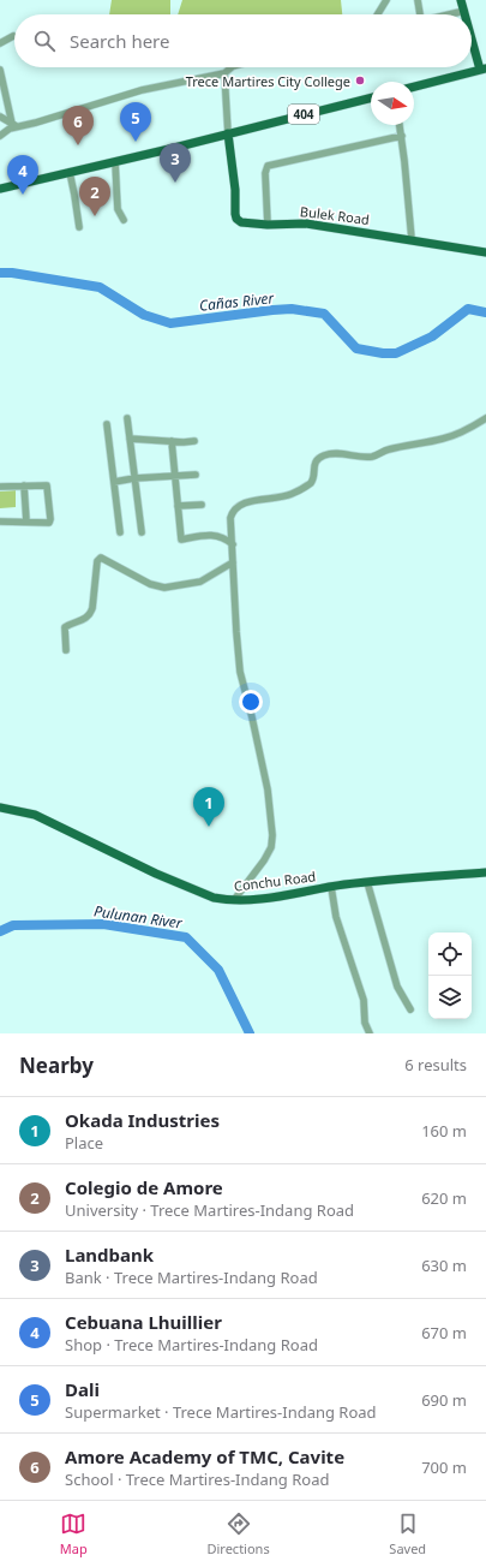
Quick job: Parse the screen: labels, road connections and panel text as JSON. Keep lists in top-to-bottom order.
{
  "streets": {
    "main road": ["404", "Bulek Road", "Conchu Road"]
  },
  "crossings": [
    ["404", "Bulek Road"]
  ],
  "water": ["Cañas River", "Pulunan River"],
  "places": ["Trece Martires City College"],
  "north": "right",
  "page": {
    "search": "Search here",
    "pins": [
      "5",
      "6",
      "3",
      "4",
      "2",
      "1"
    ],
    "heading": ["Nearby", "6 results"],
    "list": [
      {
        "mark": "1",
        "name": "Okada Industries",
        "note": "Place",
        "value": "160 m"
      },
      {
        "mark": "2",
        "name": "Colegio de Amore",
        "note": "University · Trece Martires-Indang Road",
        "value": "620 m"
      },
      {
        "mark": "3",
        "name": "Landbank",
        "note": "Bank · Trece Martires-Indang Road",
        "value": "630 m"
      },
      {
        "mark": "4",
        "name": "Cebuana Lhuillier",
        "note": "Shop · Trece Martires-Indang Road",
        "value": "670 m"
      },
      {
        "mark": "5",
        "name": "Dali",
        "note": "Supermarket · Trece Martires-Indang Road",
        "value": "690 m"
      },
      {
        "mark": "6",
        "name": "Amore Academy of TMC, Cavite",
        "note": "School · Trece Martires-Indang Road",
        "value": "700 m"
      }
    ],
    "nav": ["Map", "Directions", "Saved"]
  }
}
